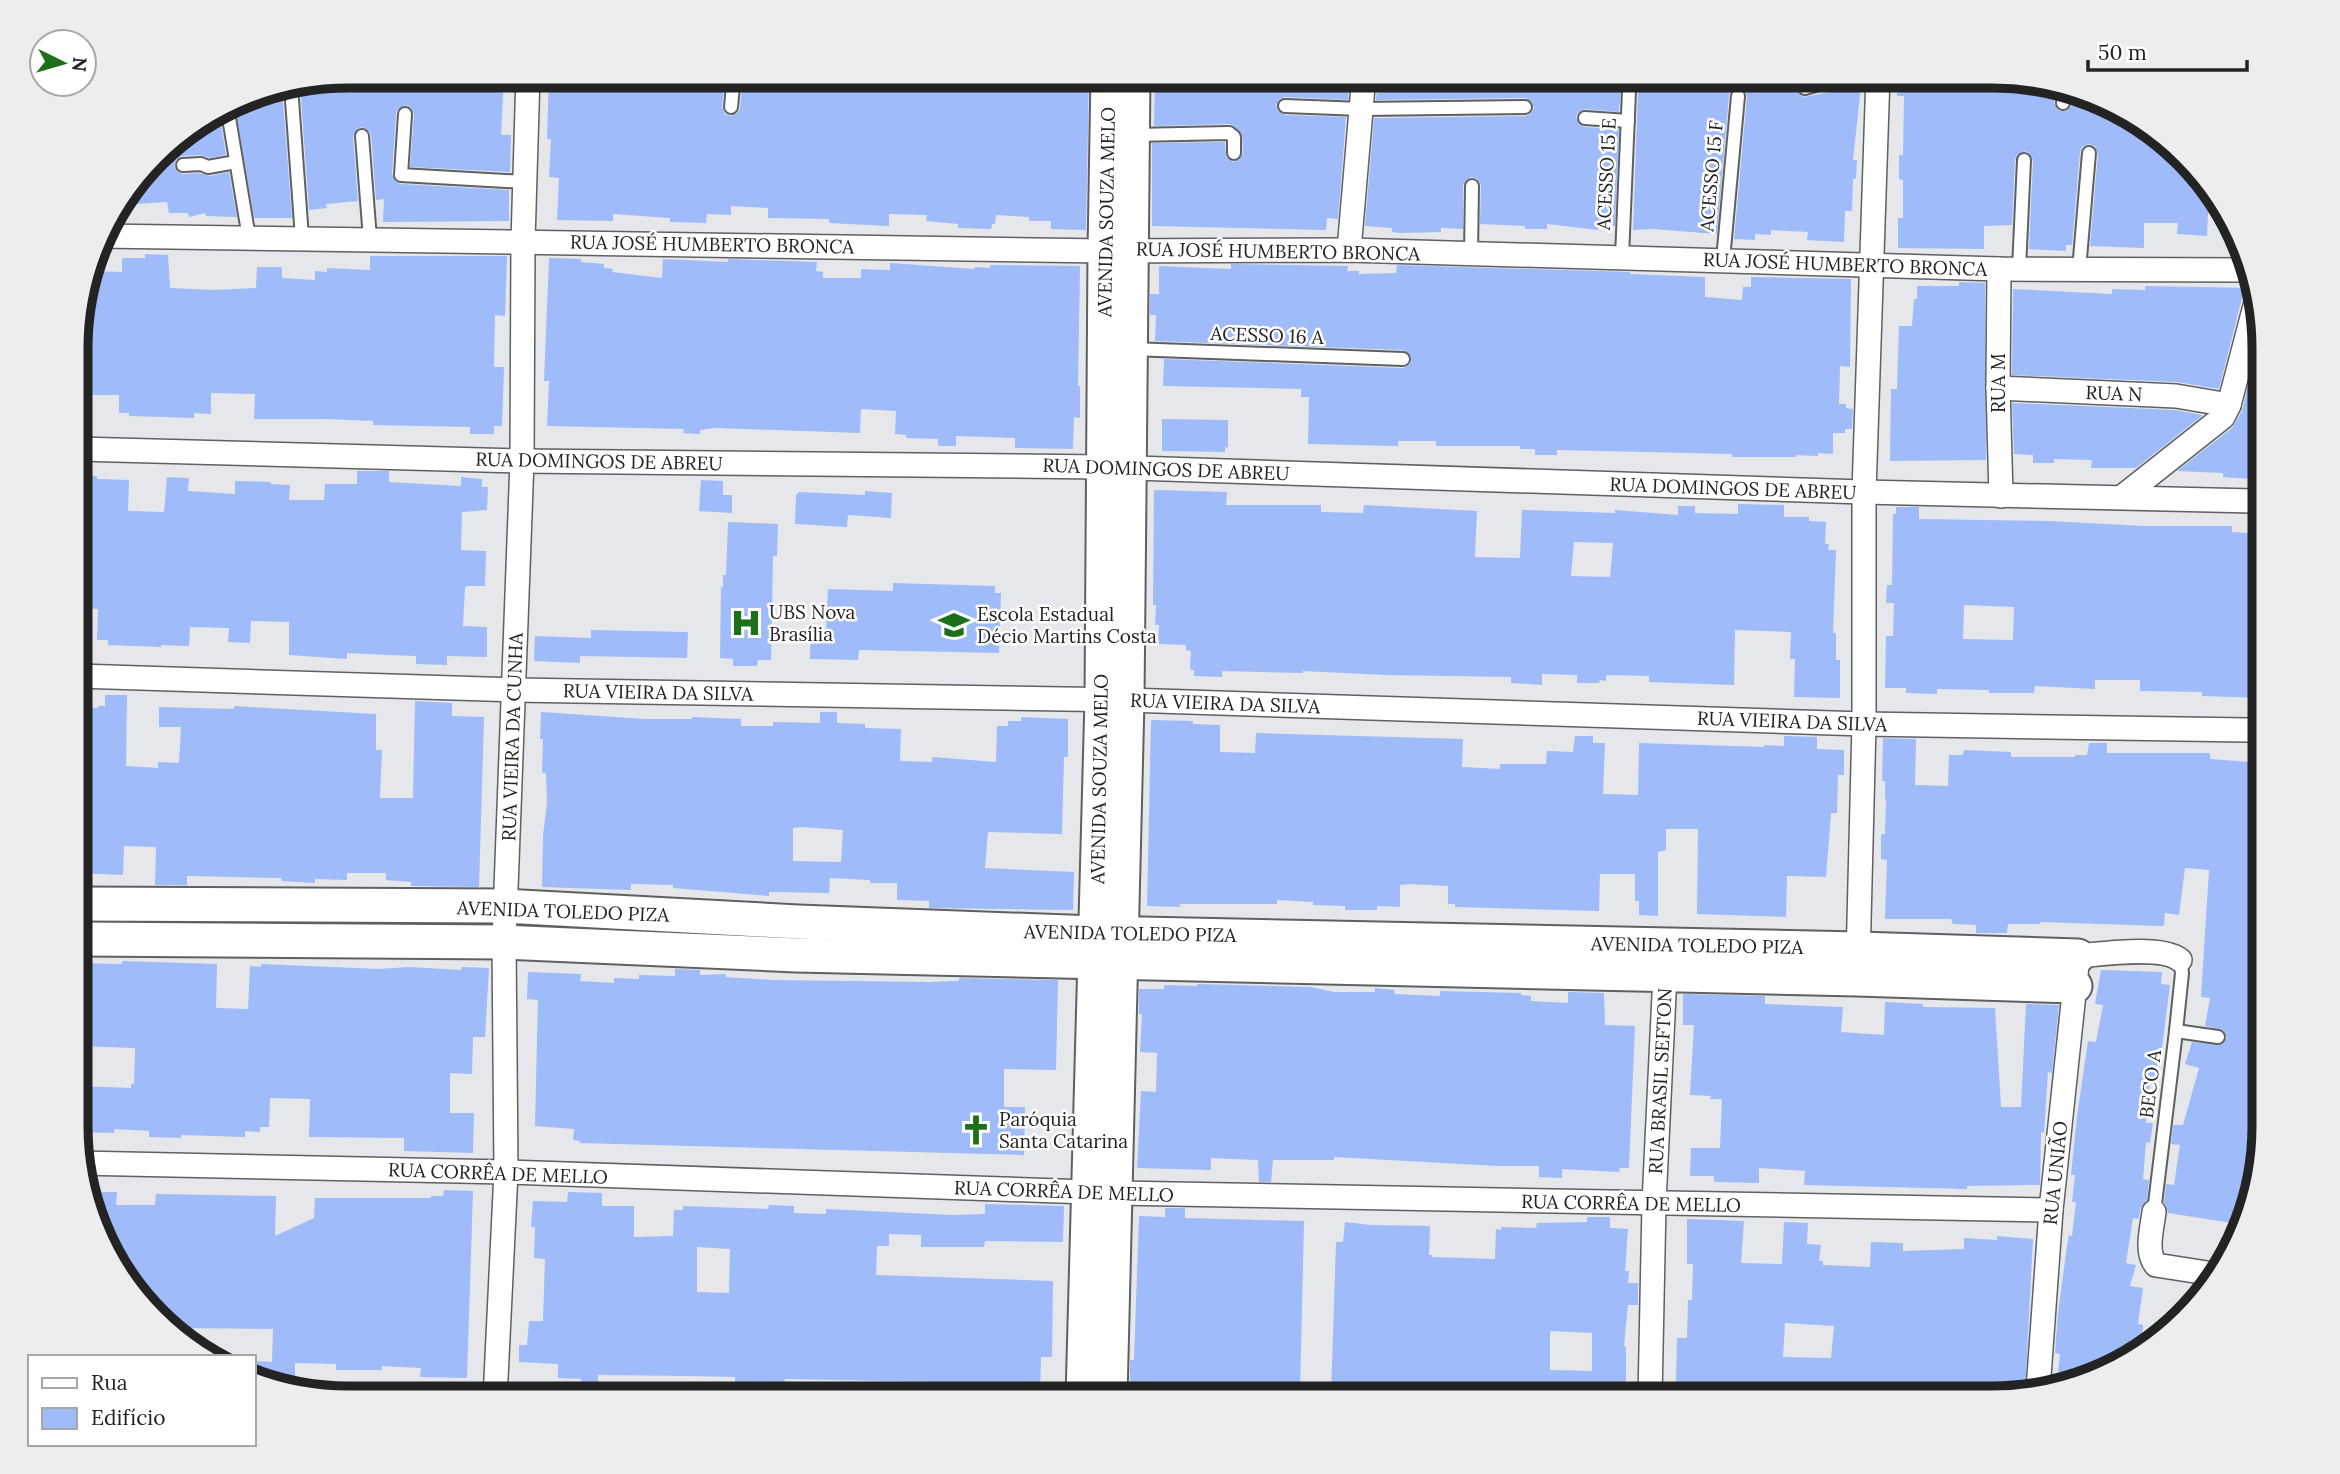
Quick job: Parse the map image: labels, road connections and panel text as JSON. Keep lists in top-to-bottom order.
{
  "streets": {
    "street": [
      "AVENIDA SOUZA MELO",
      "RUA JOSÉ HUMBERTO BRONCA",
      "RUA M",
      "RUA N",
      "RUA DOMINGOS DE ABREU",
      "RUA VIEIRA DA SILVA",
      "RUA VIEIRA DA CUNHA",
      "AVENIDA TOLEDO PIZA",
      "RUA BRASIL SEFTON",
      "RUA CORRÊA DE MELLO",
      "RUA UNIÃO"
    ],
    "lane": [
      "ACESSO 15 E",
      "ACESSO 15 F",
      "ACESSO 16 A",
      "BECO A"
    ]
  },
  "crossings": [
    ["ACESSO 15 E", "RUA JOSÉ HUMBERTO BRONCA"],
    ["ACESSO 15 F", "RUA JOSÉ HUMBERTO BRONCA"],
    ["AVENIDA SOUZA MELO", "RUA JOSÉ HUMBERTO BRONCA"],
    ["AVENIDA SOUZA MELO", "ACESSO 16 A"],
    ["AVENIDA SOUZA MELO", "RUA DOMINGOS DE ABREU"],
    ["AVENIDA SOUZA MELO", "RUA VIEIRA DA SILVA"],
    ["AVENIDA SOUZA MELO", "AVENIDA TOLEDO PIZA"],
    ["AVENIDA SOUZA MELO", "RUA CORRÊA DE MELLO"],
    ["RUA JOSÉ HUMBERTO BRONCA", "RUA M"],
    ["RUA JOSÉ HUMBERTO BRONCA", "RUA VIEIRA DA CUNHA"],
    ["RUA M", "RUA N"],
    ["RUA M", "RUA DOMINGOS DE ABREU"],
    ["RUA DOMINGOS DE ABREU", "RUA VIEIRA DA CUNHA"],
    ["RUA VIEIRA DA SILVA", "RUA VIEIRA DA CUNHA"],
    ["RUA VIEIRA DA CUNHA", "AVENIDA TOLEDO PIZA"],
    ["RUA VIEIRA DA CUNHA", "RUA CORRÊA DE MELLO"],
    ["AVENIDA TOLEDO PIZA", "RUA BRASIL SEFTON"],
    ["AVENIDA TOLEDO PIZA", "BECO A"],
    ["AVENIDA TOLEDO PIZA", "RUA UNIÃO"],
    ["RUA BRASIL SEFTON", "RUA CORRÊA DE MELLO"],
    ["RUA CORRÊA DE MELLO", "RUA UNIÃO"]
  ],
  "places": {
    "hospital": ["UBS Nova Brasília"],
    "school or university": ["Escola Estadual Décio Martins Costa"],
    "church": ["Paróquia Santa Catarina"]
  },
  "legend": ["Rua", "Edifício"],
  "scale_bar": "50 m",
  "north": "right"
}
